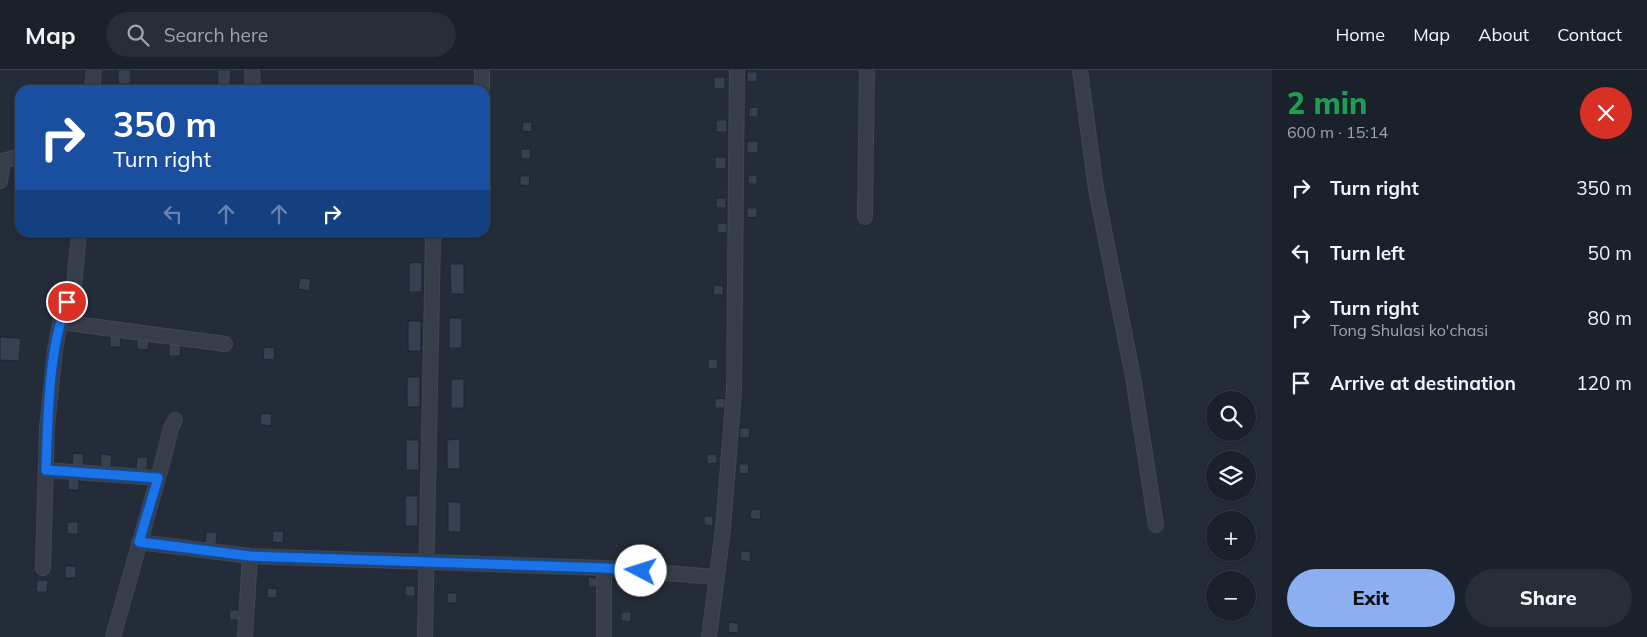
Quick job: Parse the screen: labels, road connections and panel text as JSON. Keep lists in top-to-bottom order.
{
  "page": {
    "header": "Map",
    "search": "Search here",
    "nav": [
      "Home",
      "Map",
      "About",
      "Contact"
    ],
    "heading": ["2 min", "600 m · 15:14"],
    "turn": ["350 m", "Turn right"],
    "list": [
      {
        "name": "Turn right",
        "value": "350 m"
      },
      {
        "name": "Turn left",
        "value": "50 m"
      },
      {
        "name": "Turn right",
        "note": "Tong Shulasi ko'chasi",
        "value": "80 m"
      },
      {
        "name": "Arrive at destination",
        "value": "120 m"
      }
    ],
    "map_buttons": ["+", "−"],
    "buttons": ["Exit", "Share"]
  }
}
